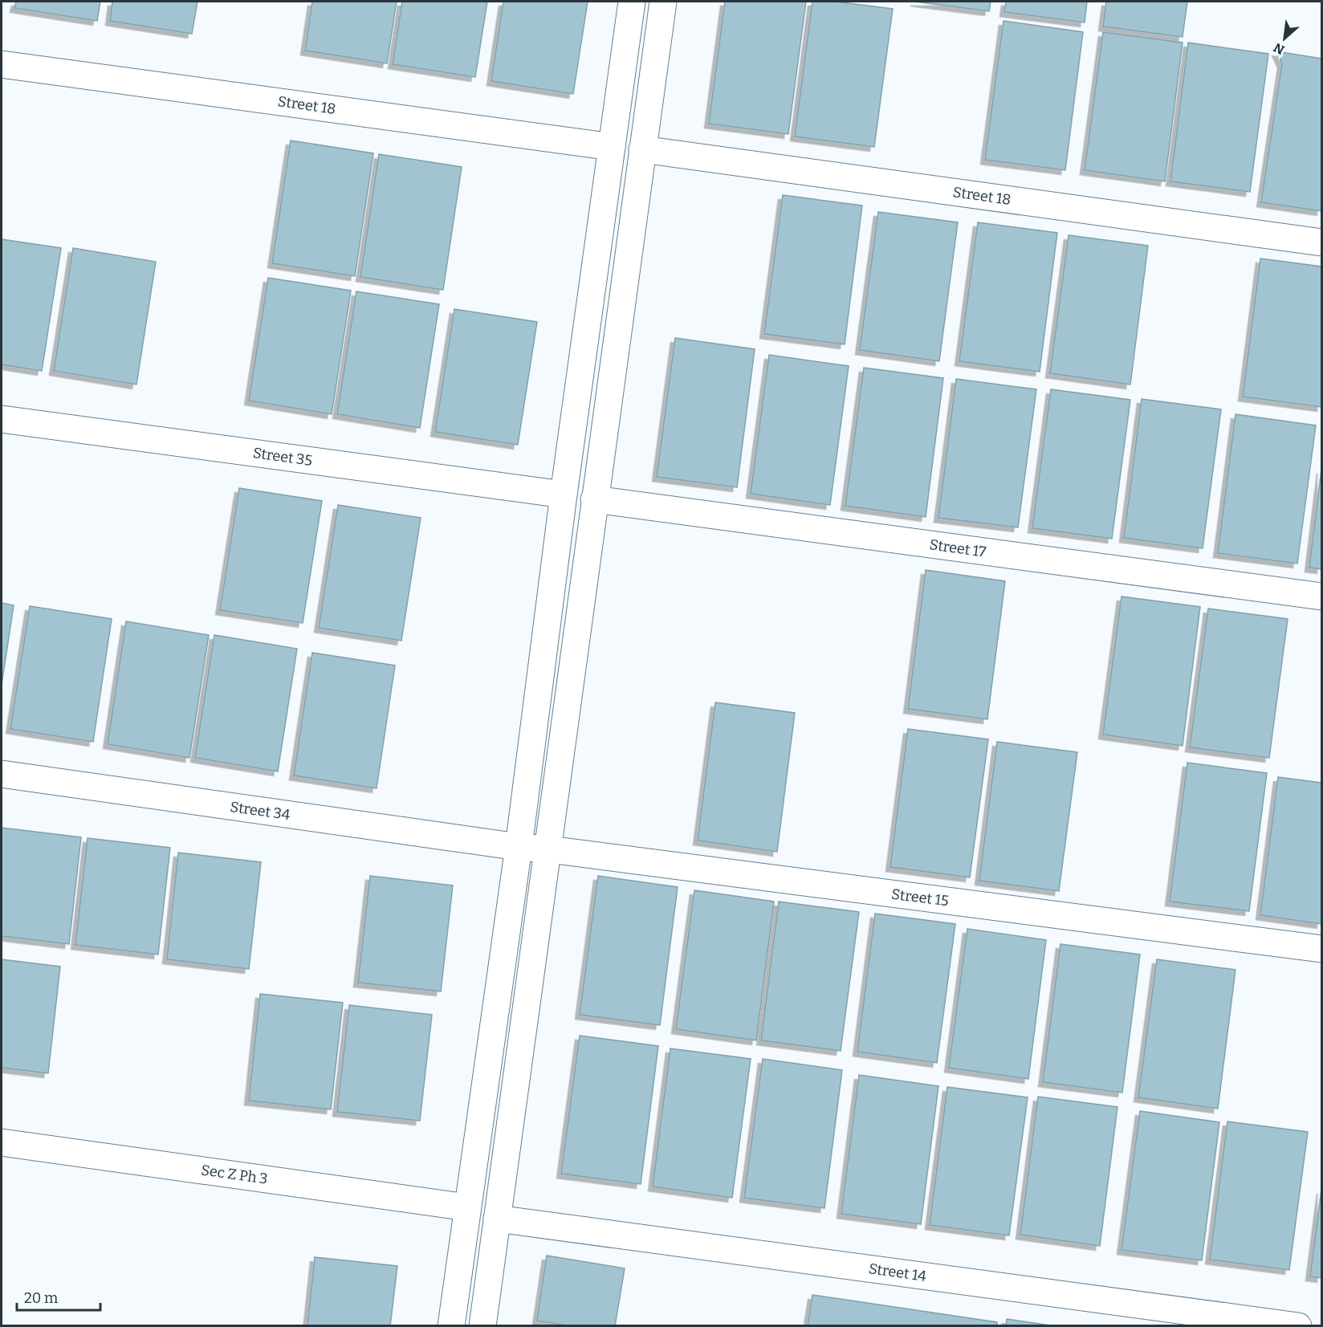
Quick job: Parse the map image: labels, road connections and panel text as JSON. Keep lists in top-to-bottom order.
{
  "streets": {
    "street": [
      "Street 18",
      "Street 35",
      "Street 17",
      "Street 34",
      "Street 15",
      "Sec Z Ph 3",
      "Street 14"
    ]
  },
  "crossings": [
    ["Street 34", "Street 15"]
  ],
  "scale_bar": "20 m",
  "north": "bottom left"
}
